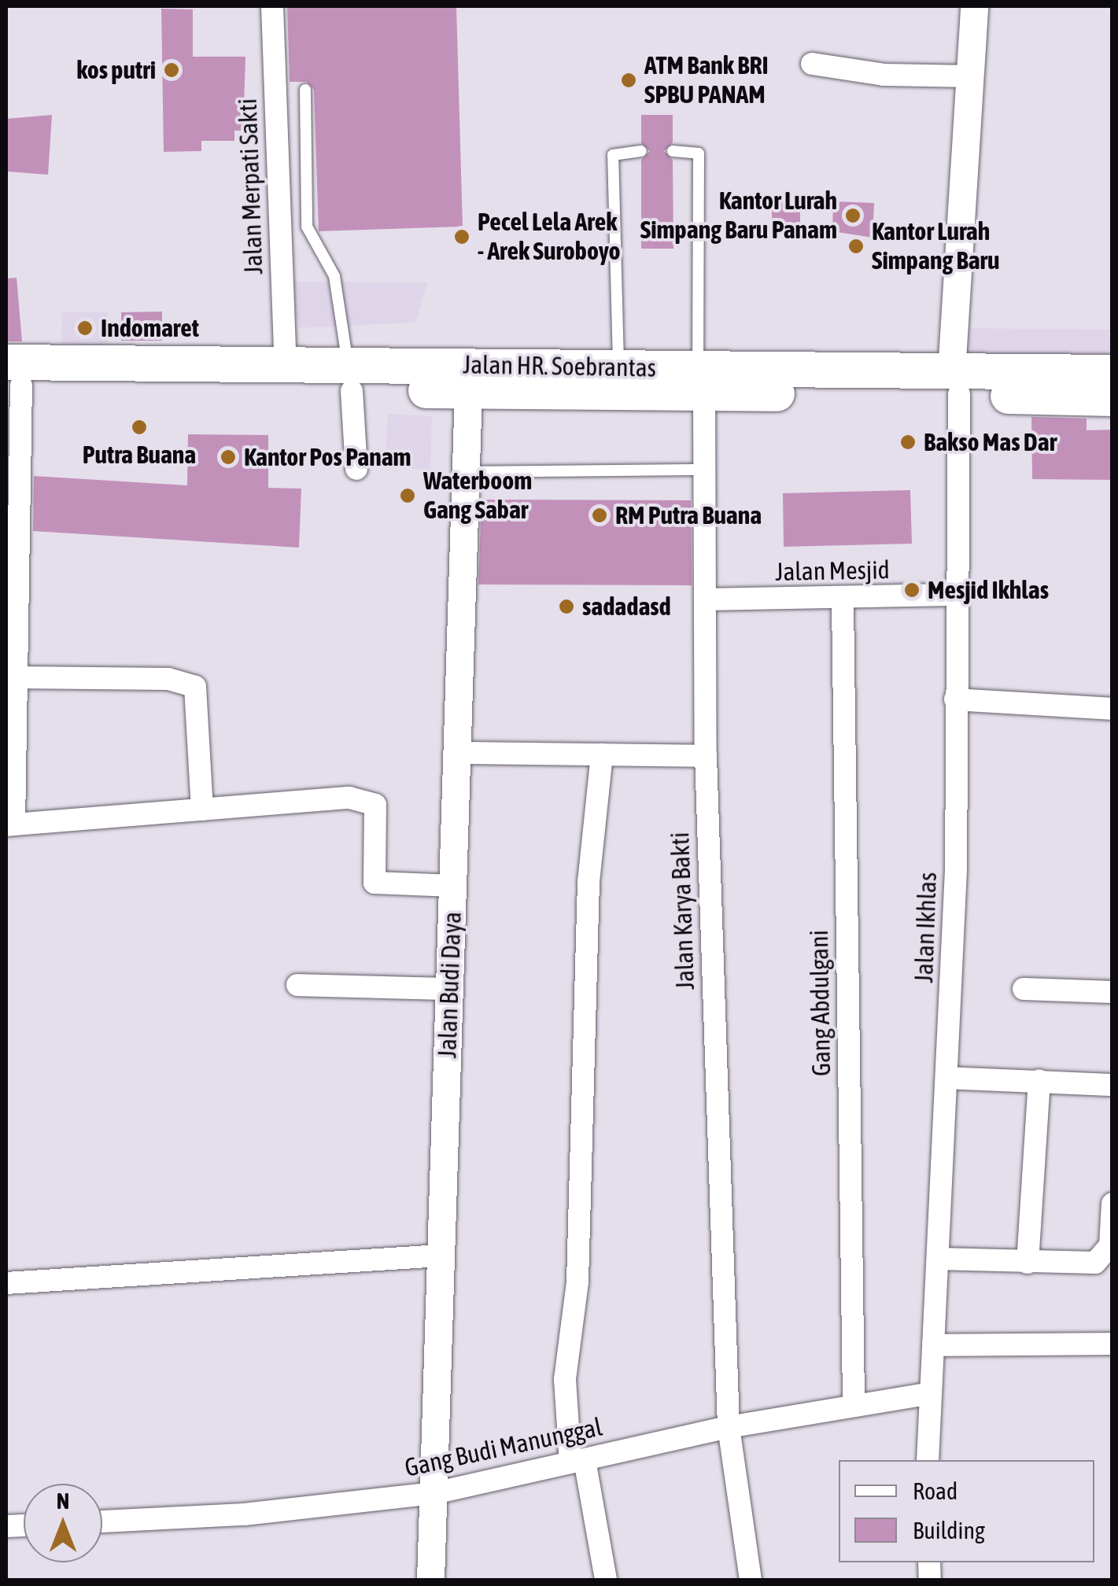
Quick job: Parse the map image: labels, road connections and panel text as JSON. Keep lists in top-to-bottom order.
{
  "streets": {
    "main road": ["Jalan HR. Soebrantas"],
    "street": [
      "Jalan Merpati Sakti",
      "Jalan Mesjid",
      "Jalan Karya Bakti",
      "Jalan Ikhlas",
      "Jalan Budi Daya",
      "Gang Abdulgani",
      "Gang Budi Manunggal"
    ]
  },
  "crossings": [
    ["Jalan Merpati Sakti", "Jalan HR. Soebrantas"],
    ["Jalan HR. Soebrantas", "Jalan Karya Bakti"],
    ["Jalan HR. Soebrantas", "Jalan Ikhlas"],
    ["Jalan HR. Soebrantas", "Jalan Budi Daya"],
    ["Jalan Mesjid", "Jalan Karya Bakti"],
    ["Jalan Mesjid", "Jalan Ikhlas"],
    ["Jalan Mesjid", "Gang Abdulgani"],
    ["Jalan Karya Bakti", "Gang Budi Manunggal"],
    ["Jalan Ikhlas", "Gang Budi Manunggal"],
    ["Jalan Budi Daya", "Gang Budi Manunggal"],
    ["Gang Abdulgani", "Gang Budi Manunggal"]
  ],
  "places": [
    "kos putri",
    "ATM Bank BRI SPBU PANAM",
    "Kantor Lurah Simpang Baru Panam",
    "Pecel Lela Arek - Arek Suroboyo",
    "Kantor Lurah Simpang Baru",
    "Indomaret",
    "Putra Buana",
    "Bakso Mas Dar",
    "Kantor Pos Panam",
    "Waterboom Gang Sabar",
    "RM Putra Buana",
    "Mesjid Ikhlas",
    "sadadasd"
  ],
  "legend": ["Road", "Building"],
  "north": "top"
}
